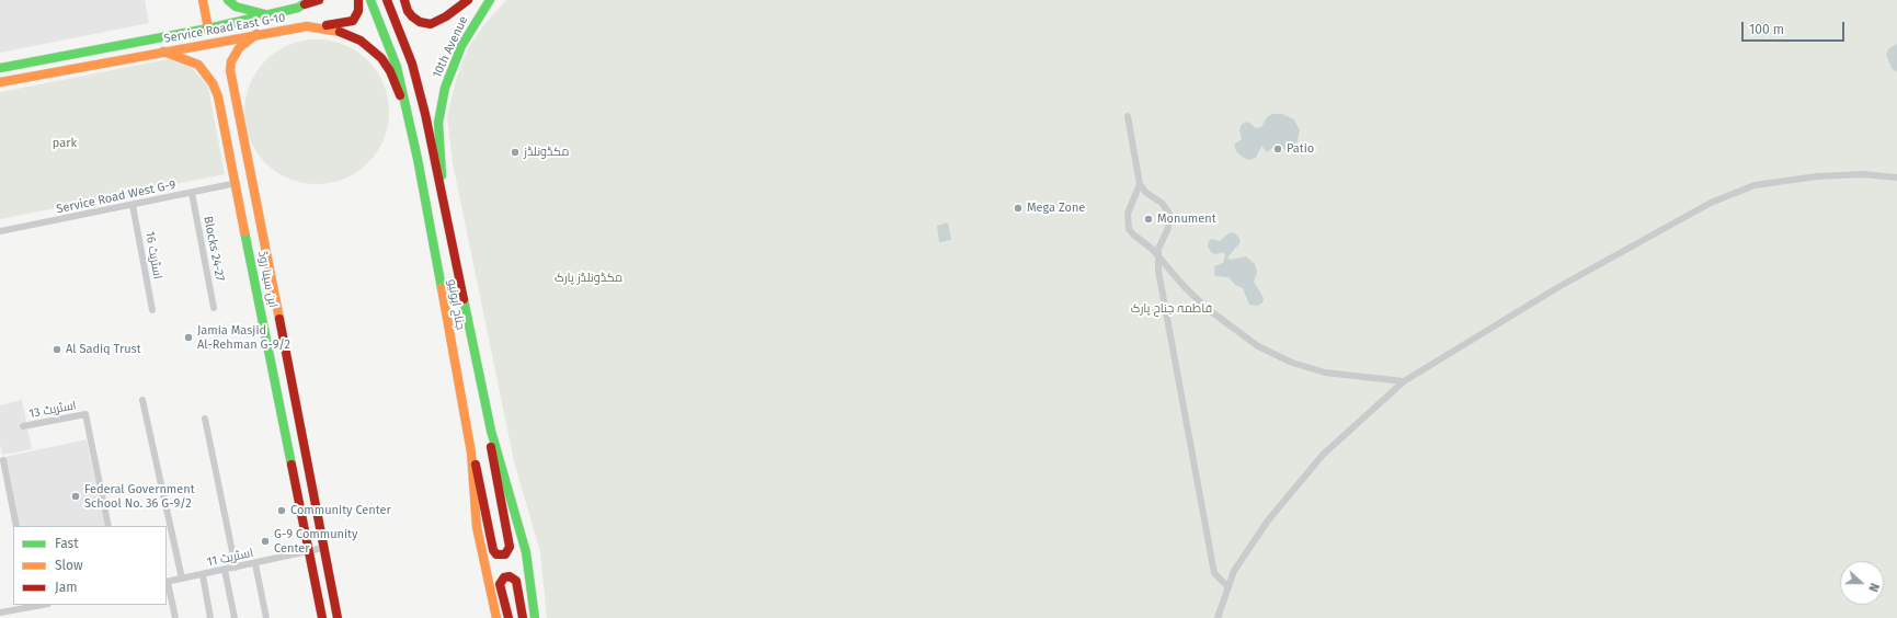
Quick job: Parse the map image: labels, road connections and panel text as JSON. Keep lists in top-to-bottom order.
{
  "streets": {
    "main road": [
      "Service Road East G-10",
      "10th Avenue",
      "ابن سینا روڈ",
      "جناح ایونیو"
    ],
    "street": [
      "Service Road West G-9",
      "Blocks 24-27",
      "اسٹریٹ 16",
      "اسٹریٹ 13",
      "اسٹریٹ 11"
    ]
  },
  "crossings": [
    ["Service Road East G-10", "ابن سینا روڈ"],
    ["Service Road East G-10", "جناح ایونیو"],
    ["10th Avenue", "جناح ایونیو"],
    ["Service Road West G-9", "Blocks 24-27"],
    ["Service Road West G-9", "اسٹریٹ 16"],
    ["Service Road West G-9", "ابن سینا روڈ"],
    ["ابن سینا روڈ", "اسٹریٹ 11"]
  ],
  "parks": ["park", "مکڈونلڈز پارک", "فاطمہ جناح پارک"],
  "places": [
    "Patio",
    "مکڈونلڈز",
    "Mega Zone",
    "Monument",
    "Jamia Masjid Al-Rehman G-9/2",
    "Al Sadiq Trust",
    "Federal Government School No. 36 G-9/2",
    "Community Center",
    "G-9 Community Center"
  ],
  "legend": ["Fast", "Slow", "Jam"],
  "scale_bar": "100 m",
  "north": "right"
}
